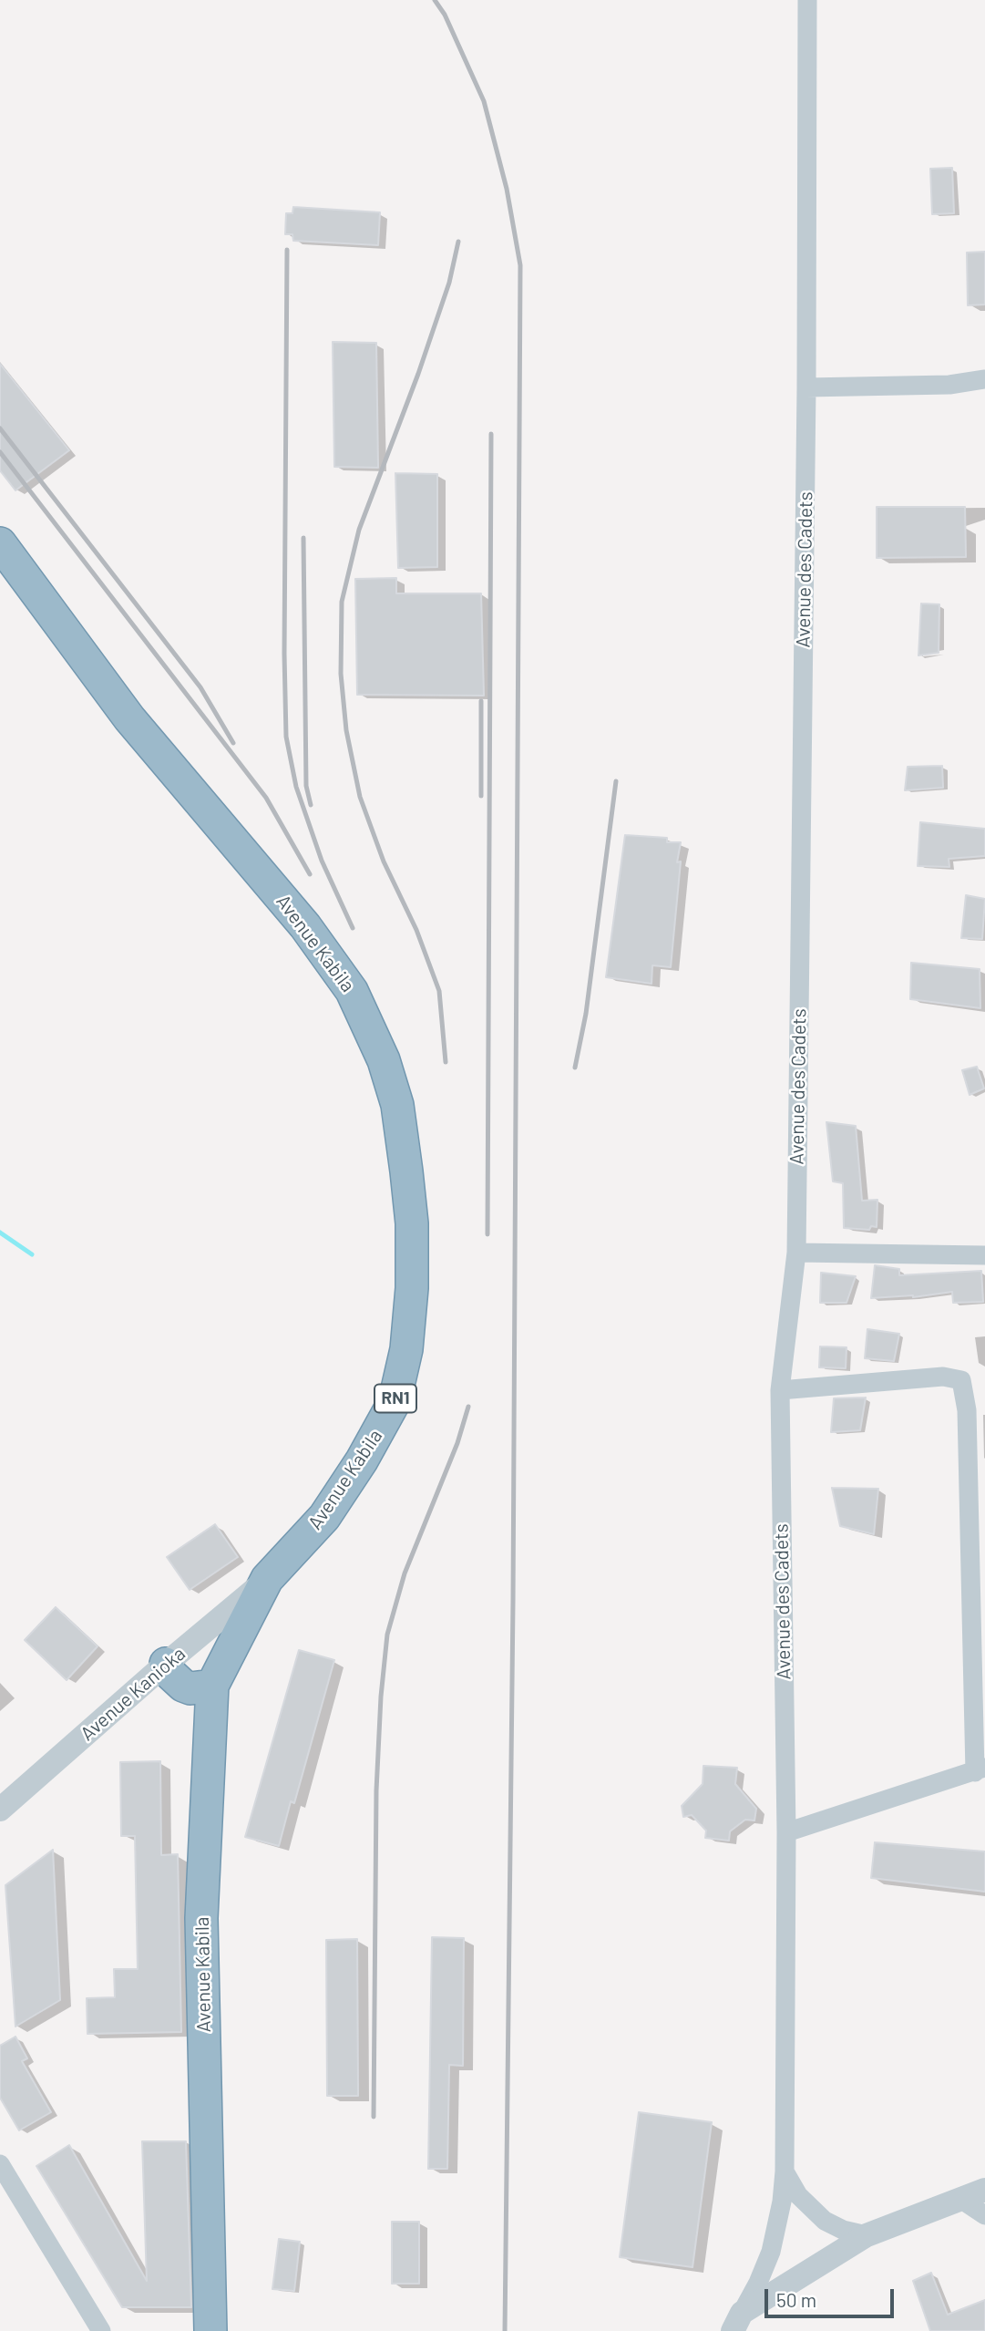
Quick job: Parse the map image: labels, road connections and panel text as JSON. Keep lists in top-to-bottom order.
{
  "streets": {
    "highway": ["Avenue Kabila", "RN1"],
    "street": ["Avenue des Cadets", "Avenue Kanioka"]
  },
  "crossings": [
    ["Avenue Kabila", "Avenue Kanioka"]
  ],
  "scale_bar": "50 m"
}
